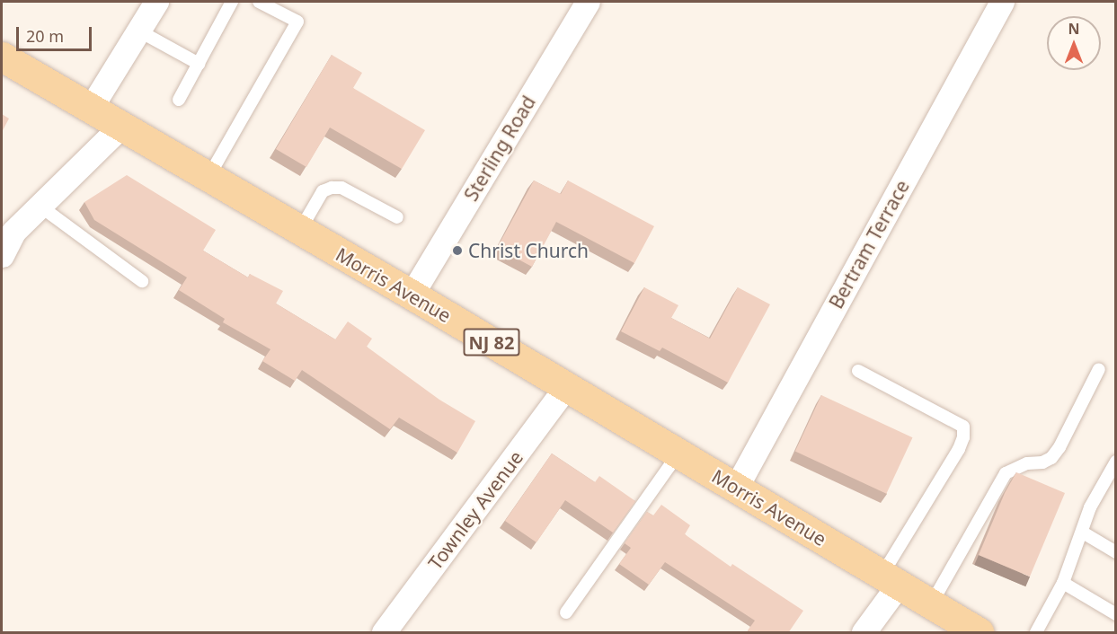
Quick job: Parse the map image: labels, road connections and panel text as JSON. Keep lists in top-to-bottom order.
{
  "streets": {
    "main road": ["Morris Avenue", "NJ 82"],
    "street": ["Sterling Road", "Bertram Terrace", "Townley Avenue"]
  },
  "crossings": [
    ["Sterling Road", "Morris Avenue"],
    ["Bertram Terrace", "Morris Avenue"],
    ["Morris Avenue", "Townley Avenue"]
  ],
  "places": ["Christ Church"],
  "scale_bar": "20 m",
  "north": "top"
}
